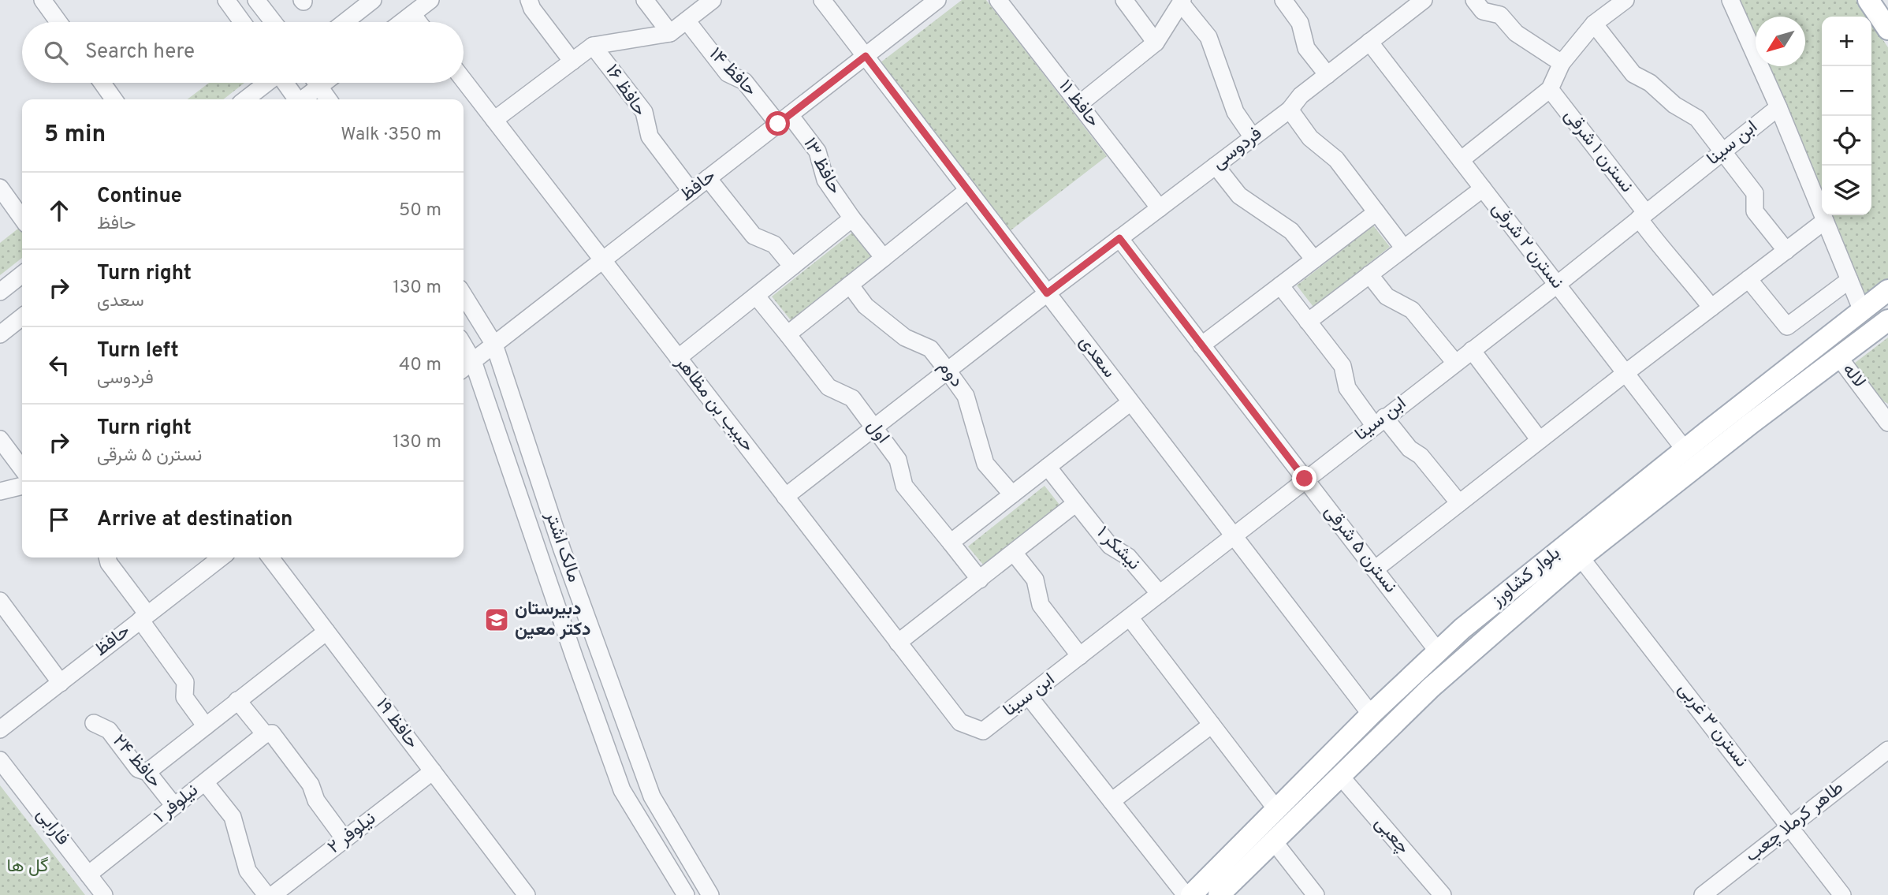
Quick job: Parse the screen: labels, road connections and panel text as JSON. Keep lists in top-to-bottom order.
{
  "streets": {
    "main road": ["بلوار کشاورز"],
    "street": [
      "حافظ ۱۴",
      "حافظ ۱۶",
      "حافظ ۱۱",
      "ابن سینا",
      "فردوسی",
      "نسترن ۱ شرقی",
      "حافظ ۱۳",
      "حافظ",
      "نسترن ۲ شرقی",
      "سعدی",
      "دوم",
      "لاله",
      "حبیب بن مظاهر",
      "اول",
      "مالک اشتر",
      "نیشکر ۱",
      "نسترن ۵ شرقی",
      "حافظ ۱۹",
      "نسترن ۳ غربی",
      "حافظ ۲۴",
      "نیلوفر ۱",
      "طاهر کرملا چعب",
      "فارابی",
      "نیلوفر ۲",
      "چعبی"
    ]
  },
  "crossings": [
    ["حافظ ۱۴", "حافظ ۱۳"],
    ["حافظ ۱۴", "حافظ"],
    ["حافظ ۱۶", "حافظ"],
    ["حافظ ۱۱", "فردوسی"],
    ["ابن سینا", "نسترن ۱ شرقی"],
    ["ابن سینا", "نسترن ۲ شرقی"],
    ["ابن سینا", "سعدی"],
    ["ابن سینا", "حبیب بن مظاهر"],
    ["ابن سینا", "نیشکر ۱"],
    ["ابن سینا", "نسترن ۵ شرقی"],
    ["فردوسی", "نسترن ۲ شرقی"],
    ["فردوسی", "سعدی"],
    ["فردوسی", "دوم"],
    ["فردوسی", "حبیب بن مظاهر"],
    ["فردوسی", "اول"],
    ["فردوسی", "نسترن ۵ شرقی"],
    ["حافظ ۱۳", "حافظ"],
    ["حافظ", "سعدی"],
    ["حافظ", "حبیب بن مظاهر"],
    ["حافظ", "مالک اشتر"],
    ["نسترن ۲ شرقی", "بلوار کشاورز"],
    ["سعدی", "بلوار کشاورز"],
    ["لاله", "بلوار کشاورز"],
    ["نسترن ۵ شرقی", "بلوار کشاورز"],
    ["بلوار کشاورز", "نسترن ۳ غربی"],
    ["بلوار کشاورز", "چعبی"],
    ["حافظ ۱۹", "نیلوفر ۲"],
    ["نسترن ۳ غربی", "طاهر کرملا چعب"],
    ["حافظ ۲۴", "نیلوفر ۱"],
    ["نیلوفر ۱", "فارابی"]
  ],
  "parks": ["گل ها"],
  "places": {
    "school or university": ["دبیرستان دکتر معین"]
  },
  "north": "bottom left",
  "page": {
    "map_buttons": ["+", "−"],
    "search": "Search here",
    "heading": ["5 min", "Walk · 350 m"],
    "list": [
      ["Continue", "حافظ", "50 m"],
      ["Turn right", "سعدی", "130 m"],
      ["Turn left", "فردوسی", "40 m"],
      ["Turn right", "نسترن ۵ شرقی", "130 m"],
      "Arrive at destination"
    ]
  }
}
